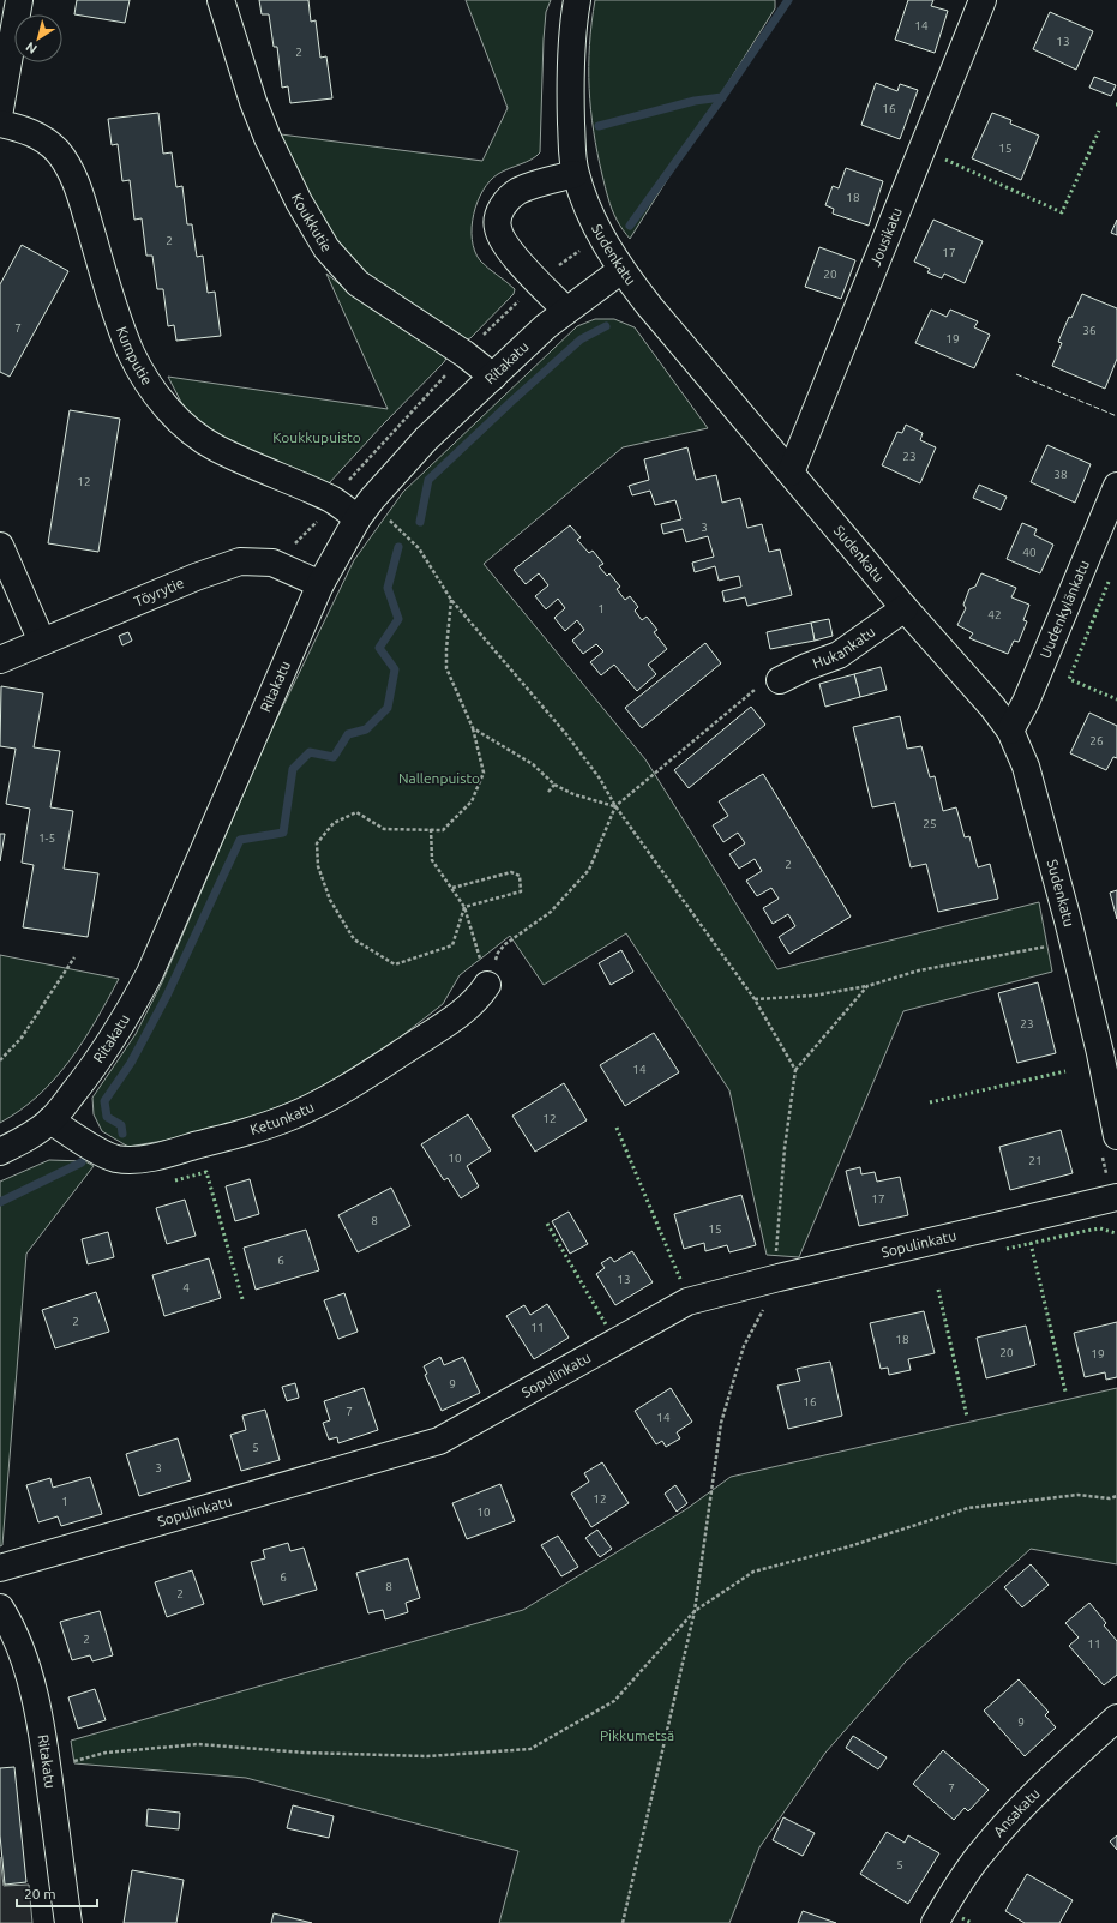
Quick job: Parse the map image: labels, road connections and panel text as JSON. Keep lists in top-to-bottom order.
{
  "streets": {
    "street": [
      "Koukkutie",
      "Jousikatu",
      "Sudenkatu",
      "Kumputie",
      "Ritakatu",
      "Töyrytie",
      "Uudenkylänkatu",
      "Hukankatu",
      "Ketunkatu",
      "Sopulinkatu",
      "Ansakatu"
    ]
  },
  "crossings": [
    ["Koukkutie", "Ritakatu"],
    ["Jousikatu", "Sudenkatu"],
    ["Sudenkatu", "Ritakatu"],
    ["Sudenkatu", "Uudenkylänkatu"],
    ["Sudenkatu", "Hukankatu"],
    ["Kumputie", "Ritakatu"],
    ["Ritakatu", "Töyrytie"],
    ["Ritakatu", "Ketunkatu"]
  ],
  "parks": ["Koukkupuisto", "Nallenpuisto", "Pikkumetsä"],
  "house_numbers": [
    "14",
    "13",
    "2",
    "16",
    "15",
    "18",
    "2",
    "17",
    "20",
    "7",
    "36",
    "19",
    "23",
    "38",
    "12",
    "3",
    "40",
    "1",
    "42",
    "26",
    "25",
    "1-5",
    "2",
    "23",
    "14",
    "12",
    "10",
    "21",
    "17",
    "8",
    "15",
    "6",
    "13",
    "4",
    "2",
    "11",
    "18",
    "20",
    "19",
    "9",
    "16",
    "7",
    "14",
    "5",
    "3",
    "12",
    "1",
    "10",
    "6",
    "8",
    "2",
    "2",
    "11",
    "9",
    "7",
    "5"
  ],
  "scale_bar": "20 m",
  "north": "bottom left"
}
